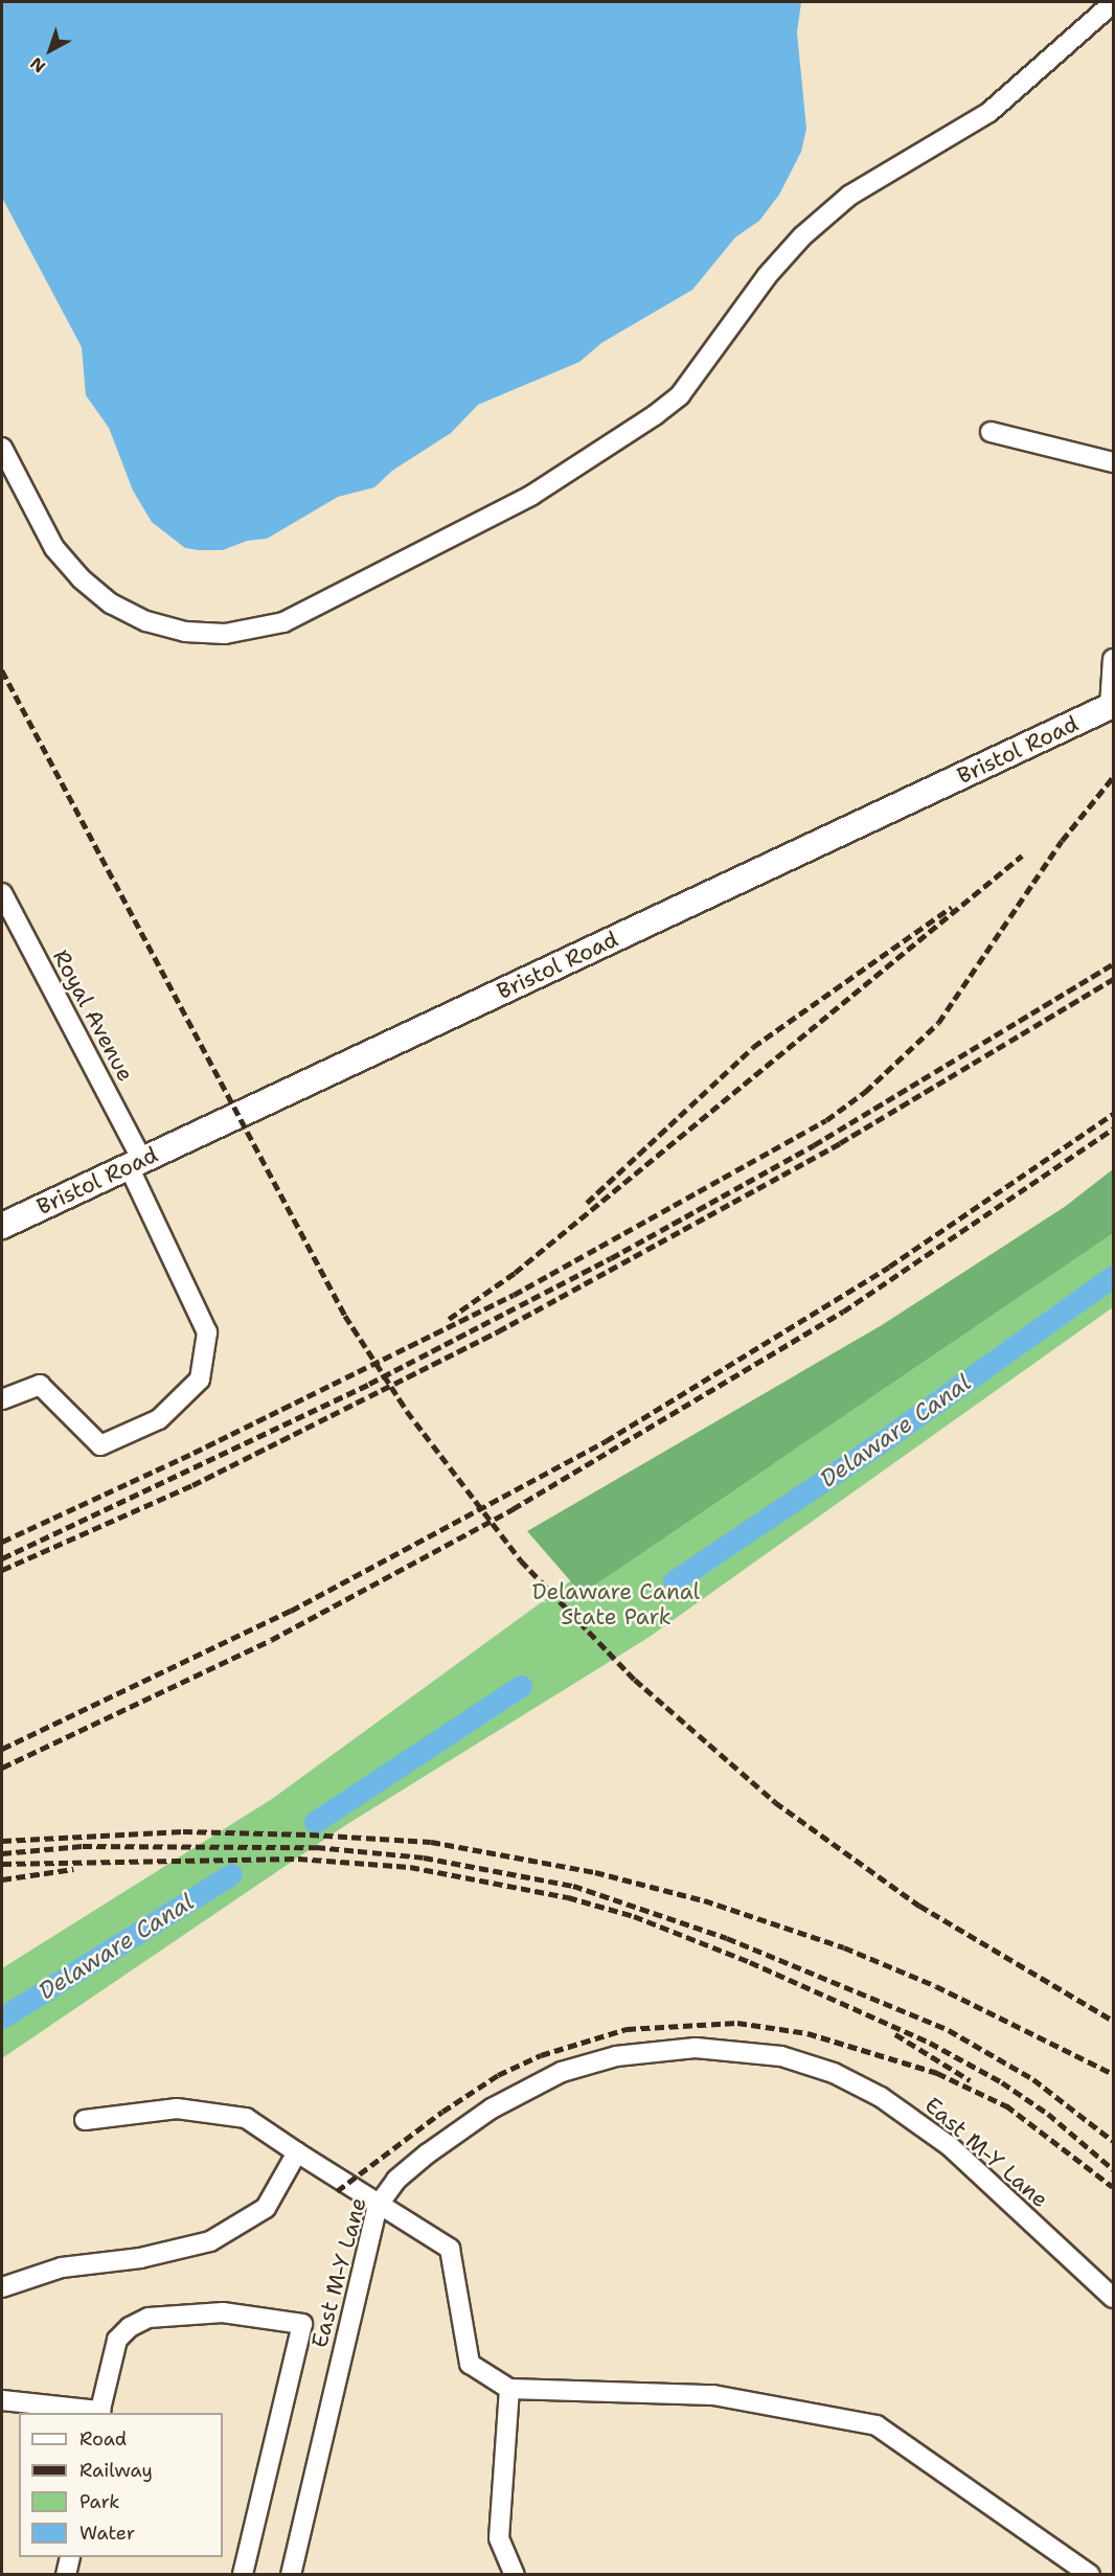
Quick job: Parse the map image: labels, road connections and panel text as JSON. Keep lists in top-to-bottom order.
{
  "streets": {
    "main road": ["Bristol Road"],
    "street": ["Royal Avenue", "East M-Y Lane"]
  },
  "crossings": [
    ["Bristol Road", "Royal Avenue"]
  ],
  "water": ["Delaware Canal"],
  "parks": ["Delaware Canal State Park"],
  "legend": [
    "Road",
    "Railway",
    "Park",
    "Water"
  ],
  "north": "bottom left"
}
